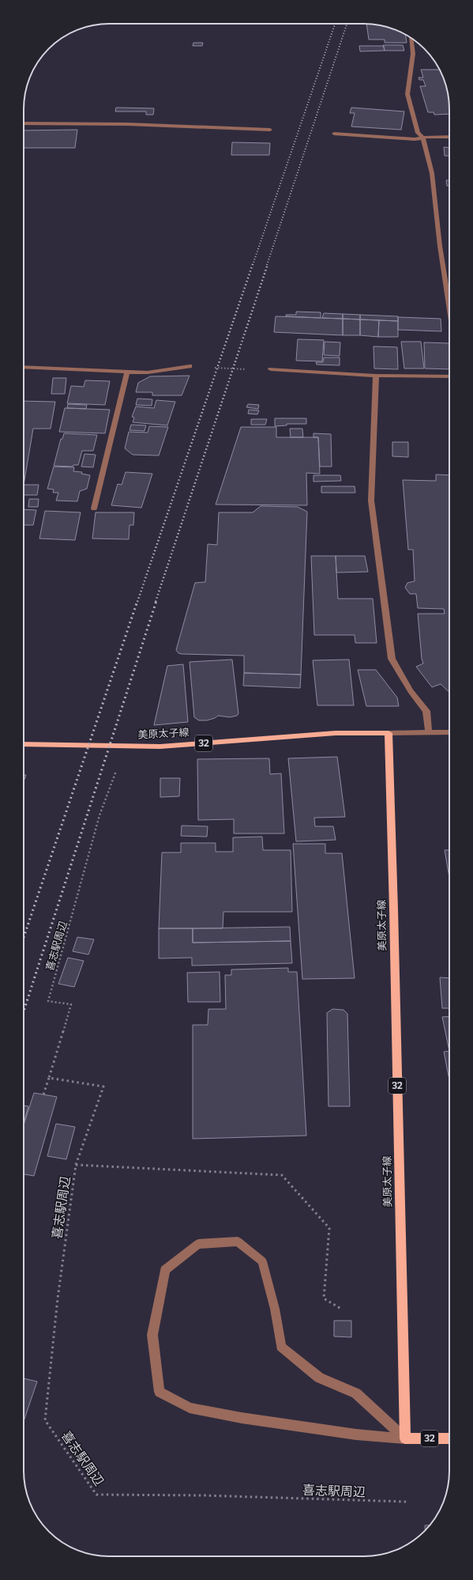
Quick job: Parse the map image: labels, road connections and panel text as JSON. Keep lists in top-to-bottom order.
{
  "streets": {
    "main road": ["美原太子線", "32"],
    "path": ["喜志駅周辺"]
  },
  "crossings": [
    ["美原太子線", "32"],
    ["美原太子線", "喜志駅周辺"]
  ]
}
